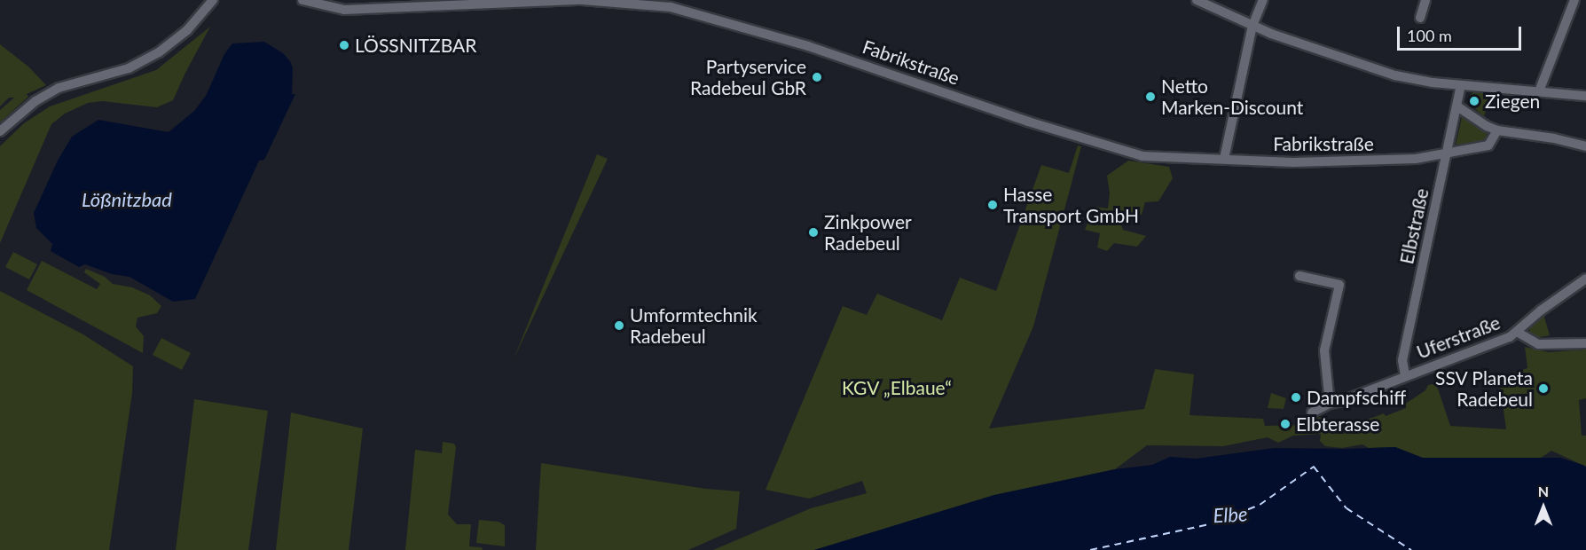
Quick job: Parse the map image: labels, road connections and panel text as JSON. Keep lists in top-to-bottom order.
{
  "streets": {
    "street": ["Fabrikstraße", "Elbstraße", "Uferstraße"]
  },
  "crossings": [
    ["Fabrikstraße", "Elbstraße"],
    ["Elbstraße", "Uferstraße"]
  ],
  "water": ["Lößnitzbad", "Elbe"],
  "parks": ["KGV „Elbaue“"],
  "places": [
    "LÖSSNITZBAR",
    "Partyservice Radebeul GbR",
    "Netto Marken-Discount",
    "Ziegen",
    "Hasse Transport GmbH",
    "Zinkpower Radebeul",
    "Umformtechnik Radebeul",
    "SSV Planeta Radebeul",
    "Dampfschiff",
    "Elbterasse"
  ],
  "scale_bar": "100 m",
  "north": "top"
}
